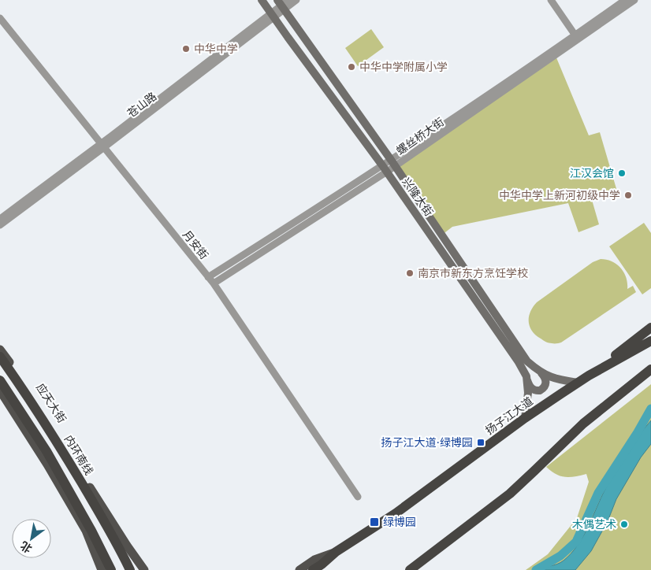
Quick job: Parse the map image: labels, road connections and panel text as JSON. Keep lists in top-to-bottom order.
{
  "streets": {
    "highway": ["扬子江大道", "内环南线"],
    "main road": ["兴隆大街", "应天大街"],
    "street": ["苍山路", "螺丝桥大街", "月安街"]
  },
  "crossings": [
    ["苍山路", "兴隆大街"],
    ["苍山路", "月安街"],
    ["螺丝桥大街", "兴隆大街"],
    ["螺丝桥大街", "月安街"],
    ["兴隆大街", "扬子江大道"]
  ],
  "places": {
    "other": [
      "中华中学",
      "中华中学附属小学",
      "江汉会馆",
      "中华中学上新河初级中学",
      "南京市新东方烹饪学校",
      "木偶艺术"
    ],
    "transit": ["扬子江大道·绿博园", "绿博园"]
  },
  "north": "bottom left"
}
